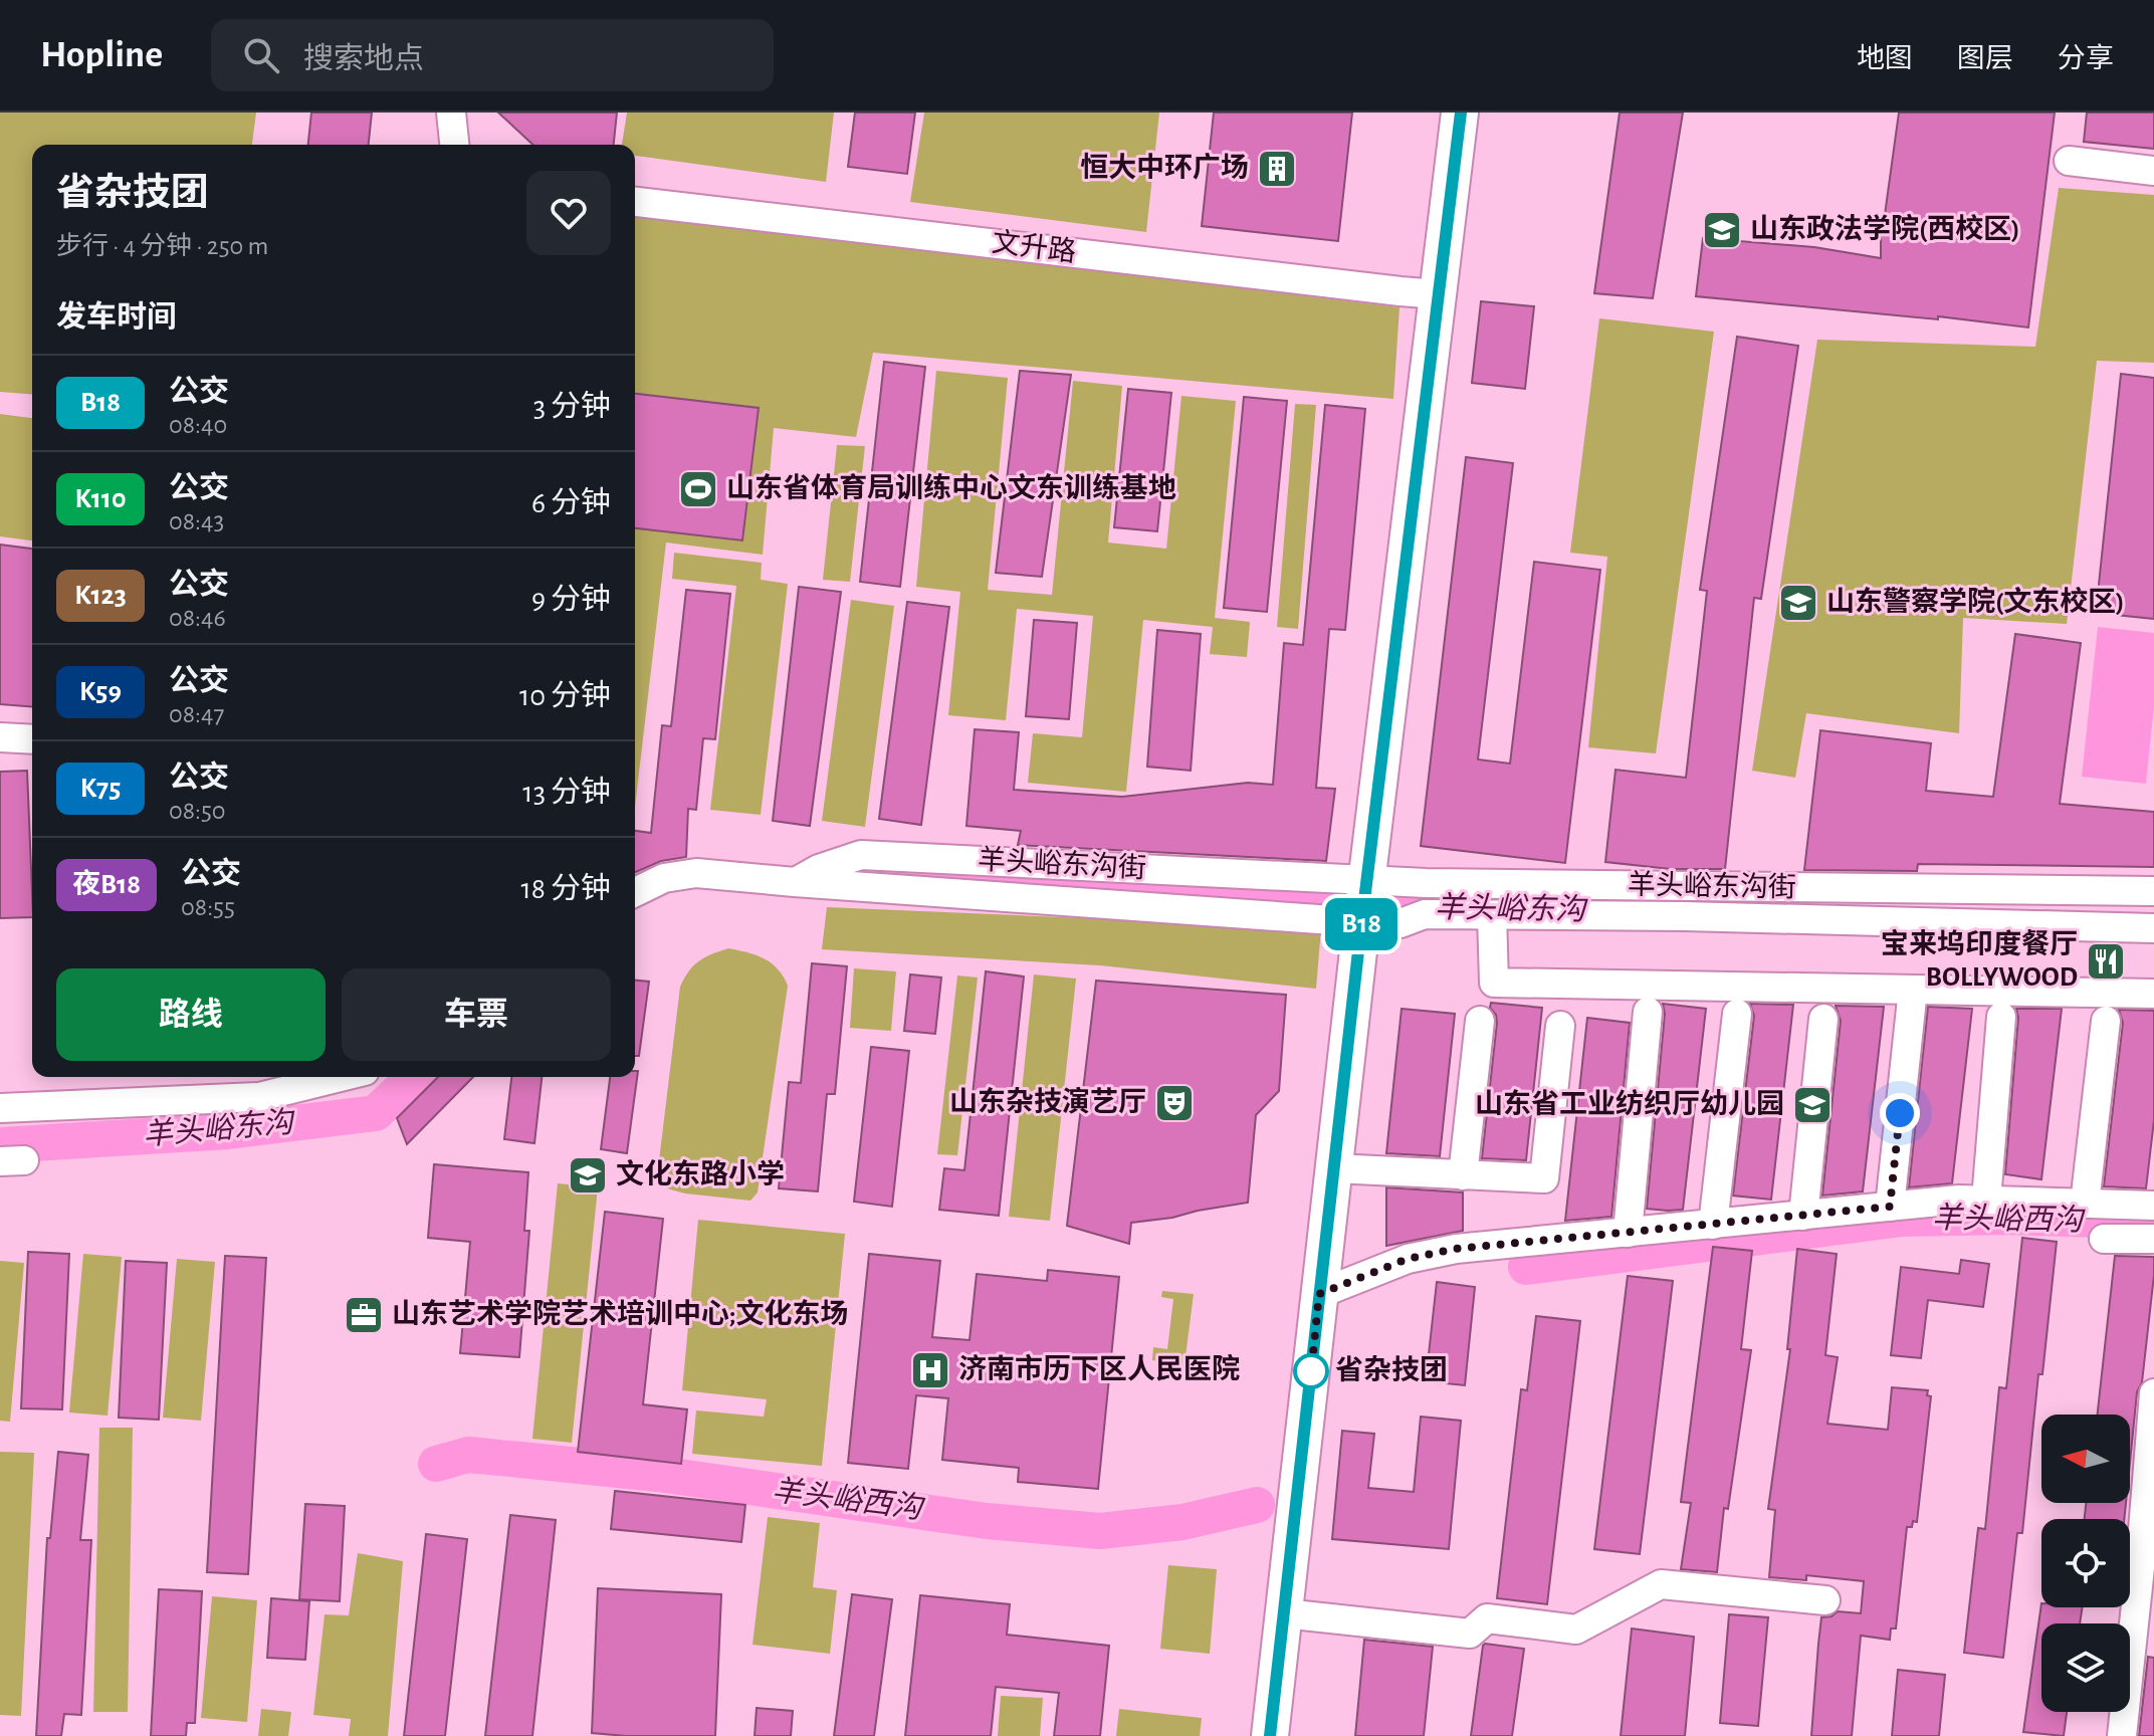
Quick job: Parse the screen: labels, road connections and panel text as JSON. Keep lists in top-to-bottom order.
{
  "streets": {
    "street": ["文升路", "羊头峪东沟街"]
  },
  "water": ["羊头峪东沟", "羊头峪西沟"],
  "places": {
    "building": ["恒大中环广场"],
    "school or university": [
      "山东政法学院(西校区)",
      "山东警察学院(文东校区)",
      "山东省工业纺织厅幼儿园",
      "文化东路小学"
    ],
    "sports": ["山东省体育局训练中心文东训练基地"],
    "restaurant": ["宝来坞印度餐厅 BOLLYWOOD"],
    "theatre": ["山东杂技演艺厅"],
    "office": ["山东艺术学院艺术培训中心;文化东场"],
    "hospital": ["济南市历下区人民医院"],
    "other": ["省杂技团"]
  },
  "lines": ["bus line B18"],
  "north": "left",
  "page": {
    "header": "Hopline",
    "search": "搜索地点",
    "nav": ["地图", "图层", "分享"],
    "on_map": "B18",
    "heading": [
      ["省杂技团", "步行 · 4 分钟 · 250 m"],
      "发车时间"
    ],
    "list": [
      {
        "mark": "B18",
        "name": "公交",
        "note": "08:40",
        "value": "3 分钟"
      },
      {
        "mark": "K110",
        "name": "公交",
        "note": "08:43",
        "value": "6 分钟"
      },
      {
        "mark": "K123",
        "name": "公交",
        "note": "08:46",
        "value": "9 分钟"
      },
      {
        "mark": "K59",
        "name": "公交",
        "note": "08:47",
        "value": "10 分钟"
      },
      {
        "mark": "K75",
        "name": "公交",
        "note": "08:50",
        "value": "13 分钟"
      },
      {
        "mark": "夜B18",
        "name": "公交",
        "note": "08:55",
        "value": "18 分钟"
      }
    ],
    "buttons": ["路线", "车票"]
  }
}
